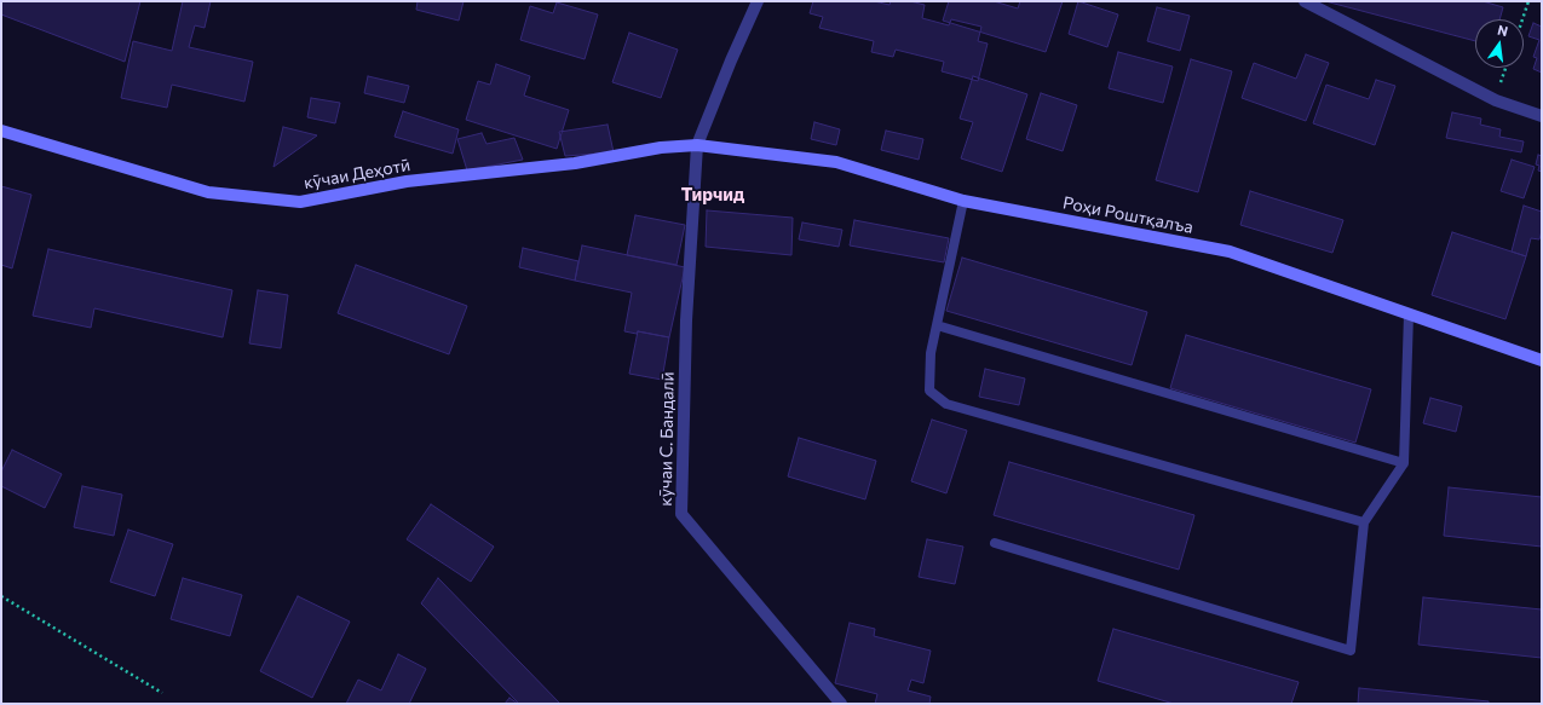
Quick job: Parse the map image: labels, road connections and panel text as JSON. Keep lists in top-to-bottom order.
{
  "streets": {
    "main road": ["кӯчаи Деҳотӣ", "Роҳи Роштқалъа"],
    "street": ["кӯчаи С. Бандалӣ"]
  },
  "crossings": [
    ["кӯчаи Деҳотӣ", "Роҳи Роштқалъа"],
    ["кӯчаи Деҳотӣ", "кӯчаи С. Бандалӣ"],
    ["Роҳи Роштқалъа", "кӯчаи С. Бандалӣ"]
  ],
  "districts": ["Тирчид"],
  "north": "top"
}
